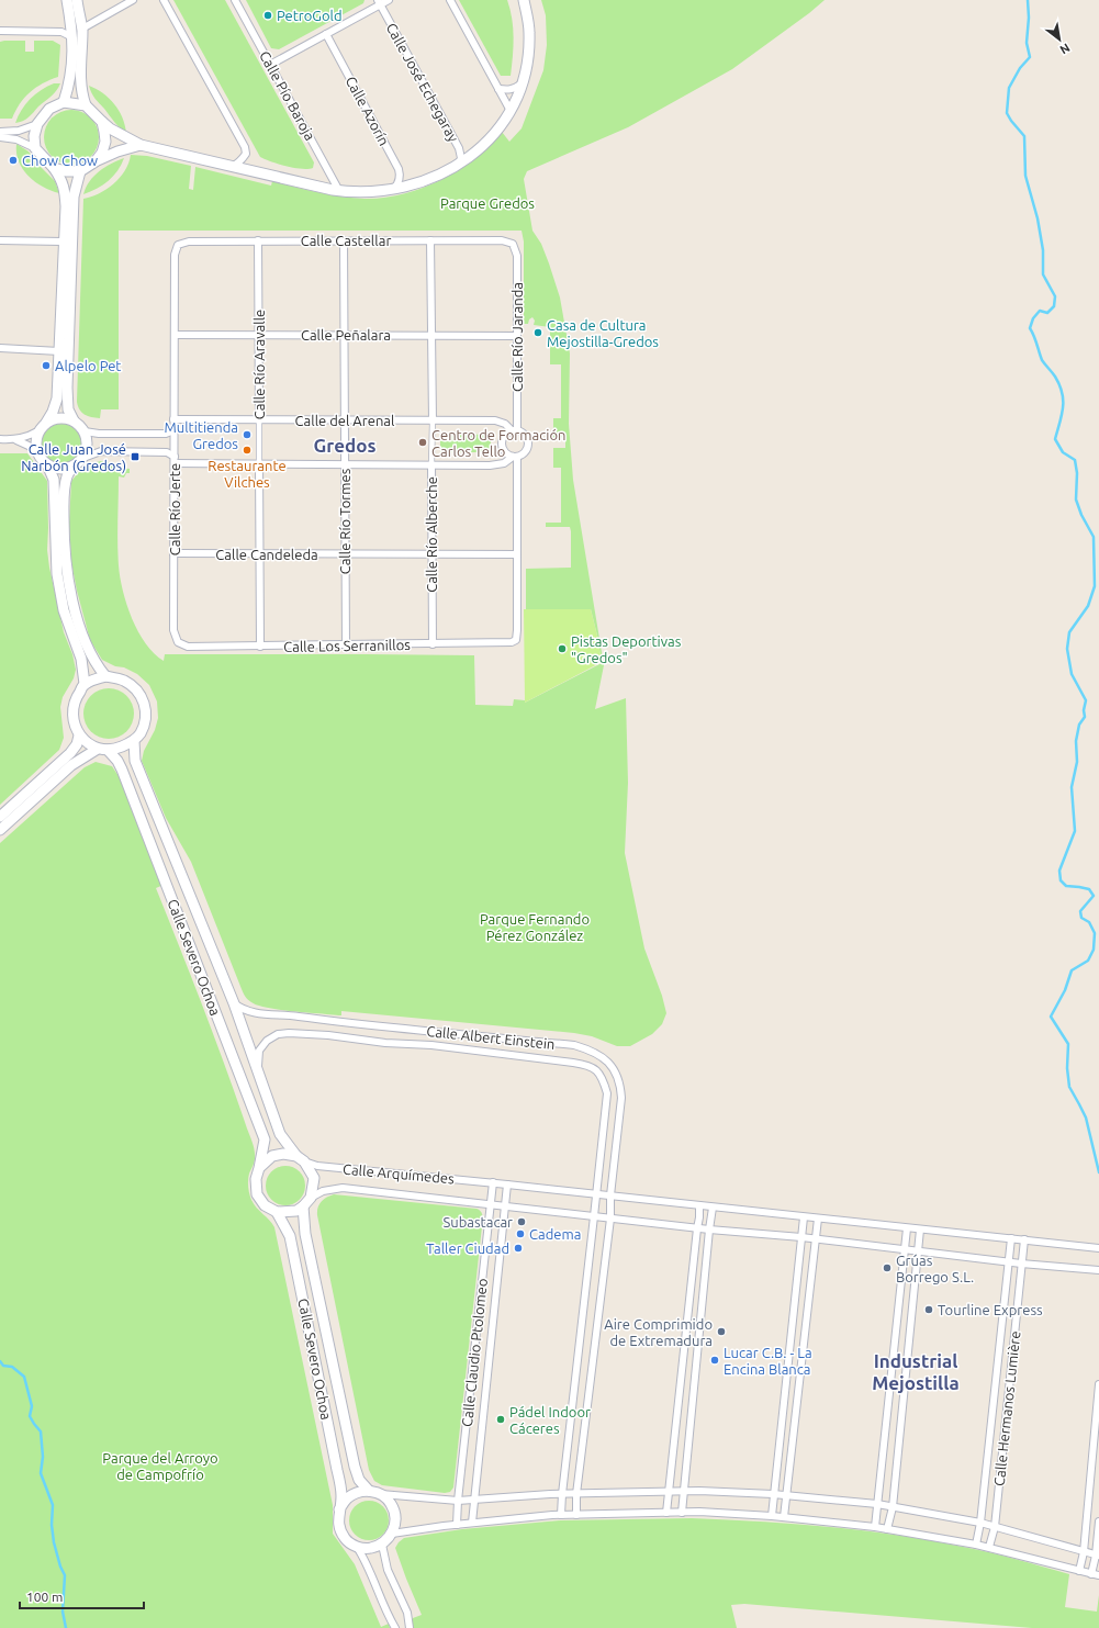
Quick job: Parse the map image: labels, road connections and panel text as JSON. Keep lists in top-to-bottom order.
{
  "streets": {
    "main road": ["Calle Severo Ochoa"],
    "street": [
      "Calle José Echegaray",
      "Calle Pío Baroja",
      "Calle Azorín",
      "Calle Castellar",
      "Calle Peñalara",
      "Calle Río Jaranda",
      "Calle Río Aravalle",
      "Calle del Arenal",
      "Calle Río Jerte",
      "Calle Río Tormes",
      "Calle Río Alberche",
      "Calle Candeleda",
      "Calle Los Serranillos",
      "Calle Albert Einstein",
      "Calle Arquímedes",
      "Calle Claudio Ptolomeo",
      "Calle Hermanos Lumière"
    ]
  },
  "crossings": [
    ["Calle Castellar", "Calle Río Jaranda"],
    ["Calle Castellar", "Calle Río Aravalle"],
    ["Calle Castellar", "Calle Río Jerte"],
    ["Calle Castellar", "Calle Río Tormes"],
    ["Calle Castellar", "Calle Río Alberche"],
    ["Calle Peñalara", "Calle Río Jaranda"],
    ["Calle Peñalara", "Calle Río Aravalle"],
    ["Calle Peñalara", "Calle Río Jerte"],
    ["Calle Peñalara", "Calle Río Tormes"],
    ["Calle Peñalara", "Calle Río Alberche"],
    ["Calle Río Jaranda", "Calle del Arenal"],
    ["Calle Río Aravalle", "Calle del Arenal"],
    ["Calle Río Aravalle", "Calle Candeleda"],
    ["Calle Río Aravalle", "Calle Los Serranillos"],
    ["Calle del Arenal", "Calle Río Jerte"],
    ["Calle del Arenal", "Calle Río Tormes"],
    ["Calle del Arenal", "Calle Río Alberche"],
    ["Calle Río Jerte", "Calle Candeleda"],
    ["Calle Río Jerte", "Calle Los Serranillos"],
    ["Calle Río Tormes", "Calle Candeleda"],
    ["Calle Río Tormes", "Calle Los Serranillos"],
    ["Calle Río Alberche", "Calle Candeleda"],
    ["Calle Río Alberche", "Calle Los Serranillos"],
    ["Calle Candeleda", "Calle Los Serranillos"],
    ["Calle Severo Ochoa", "Calle Albert Einstein"],
    ["Calle Severo Ochoa", "Calle Arquímedes"],
    ["Calle Albert Einstein", "Calle Arquímedes"],
    ["Calle Arquímedes", "Calle Claudio Ptolomeo"],
    ["Calle Arquímedes", "Calle Hermanos Lumière"]
  ],
  "districts": ["Gredos", "Industrial Mejostilla"],
  "parks": ["Parque Gredos", "Parque Fernando Pérez González", "Parque del Arroyo de Campofrío"],
  "places": {
    "other": [
      "PetroGold",
      "Chow Chow",
      "Casa de Cultura Mejostilla-Gredos",
      "Alpelo Pet",
      "Multitienda Gredos",
      "Centro de Formación Carlos Tello",
      "Restaurante Vilches",
      "Pistas Deportivas \"Gredos\"",
      "Subastacar",
      "Cadema",
      "Taller Ciudad",
      "Grúas Borrego S.L.",
      "Tourline Express",
      "Aire Comprimido de Extremadura",
      "Lucar C.B. - La Encina Blanca",
      "Pádel Indoor Cáceres"
    ],
    "transit": ["Calle Juan José Narbón (Gredos)"]
  },
  "scale_bar": "100 m",
  "north": "bottom right"
}
